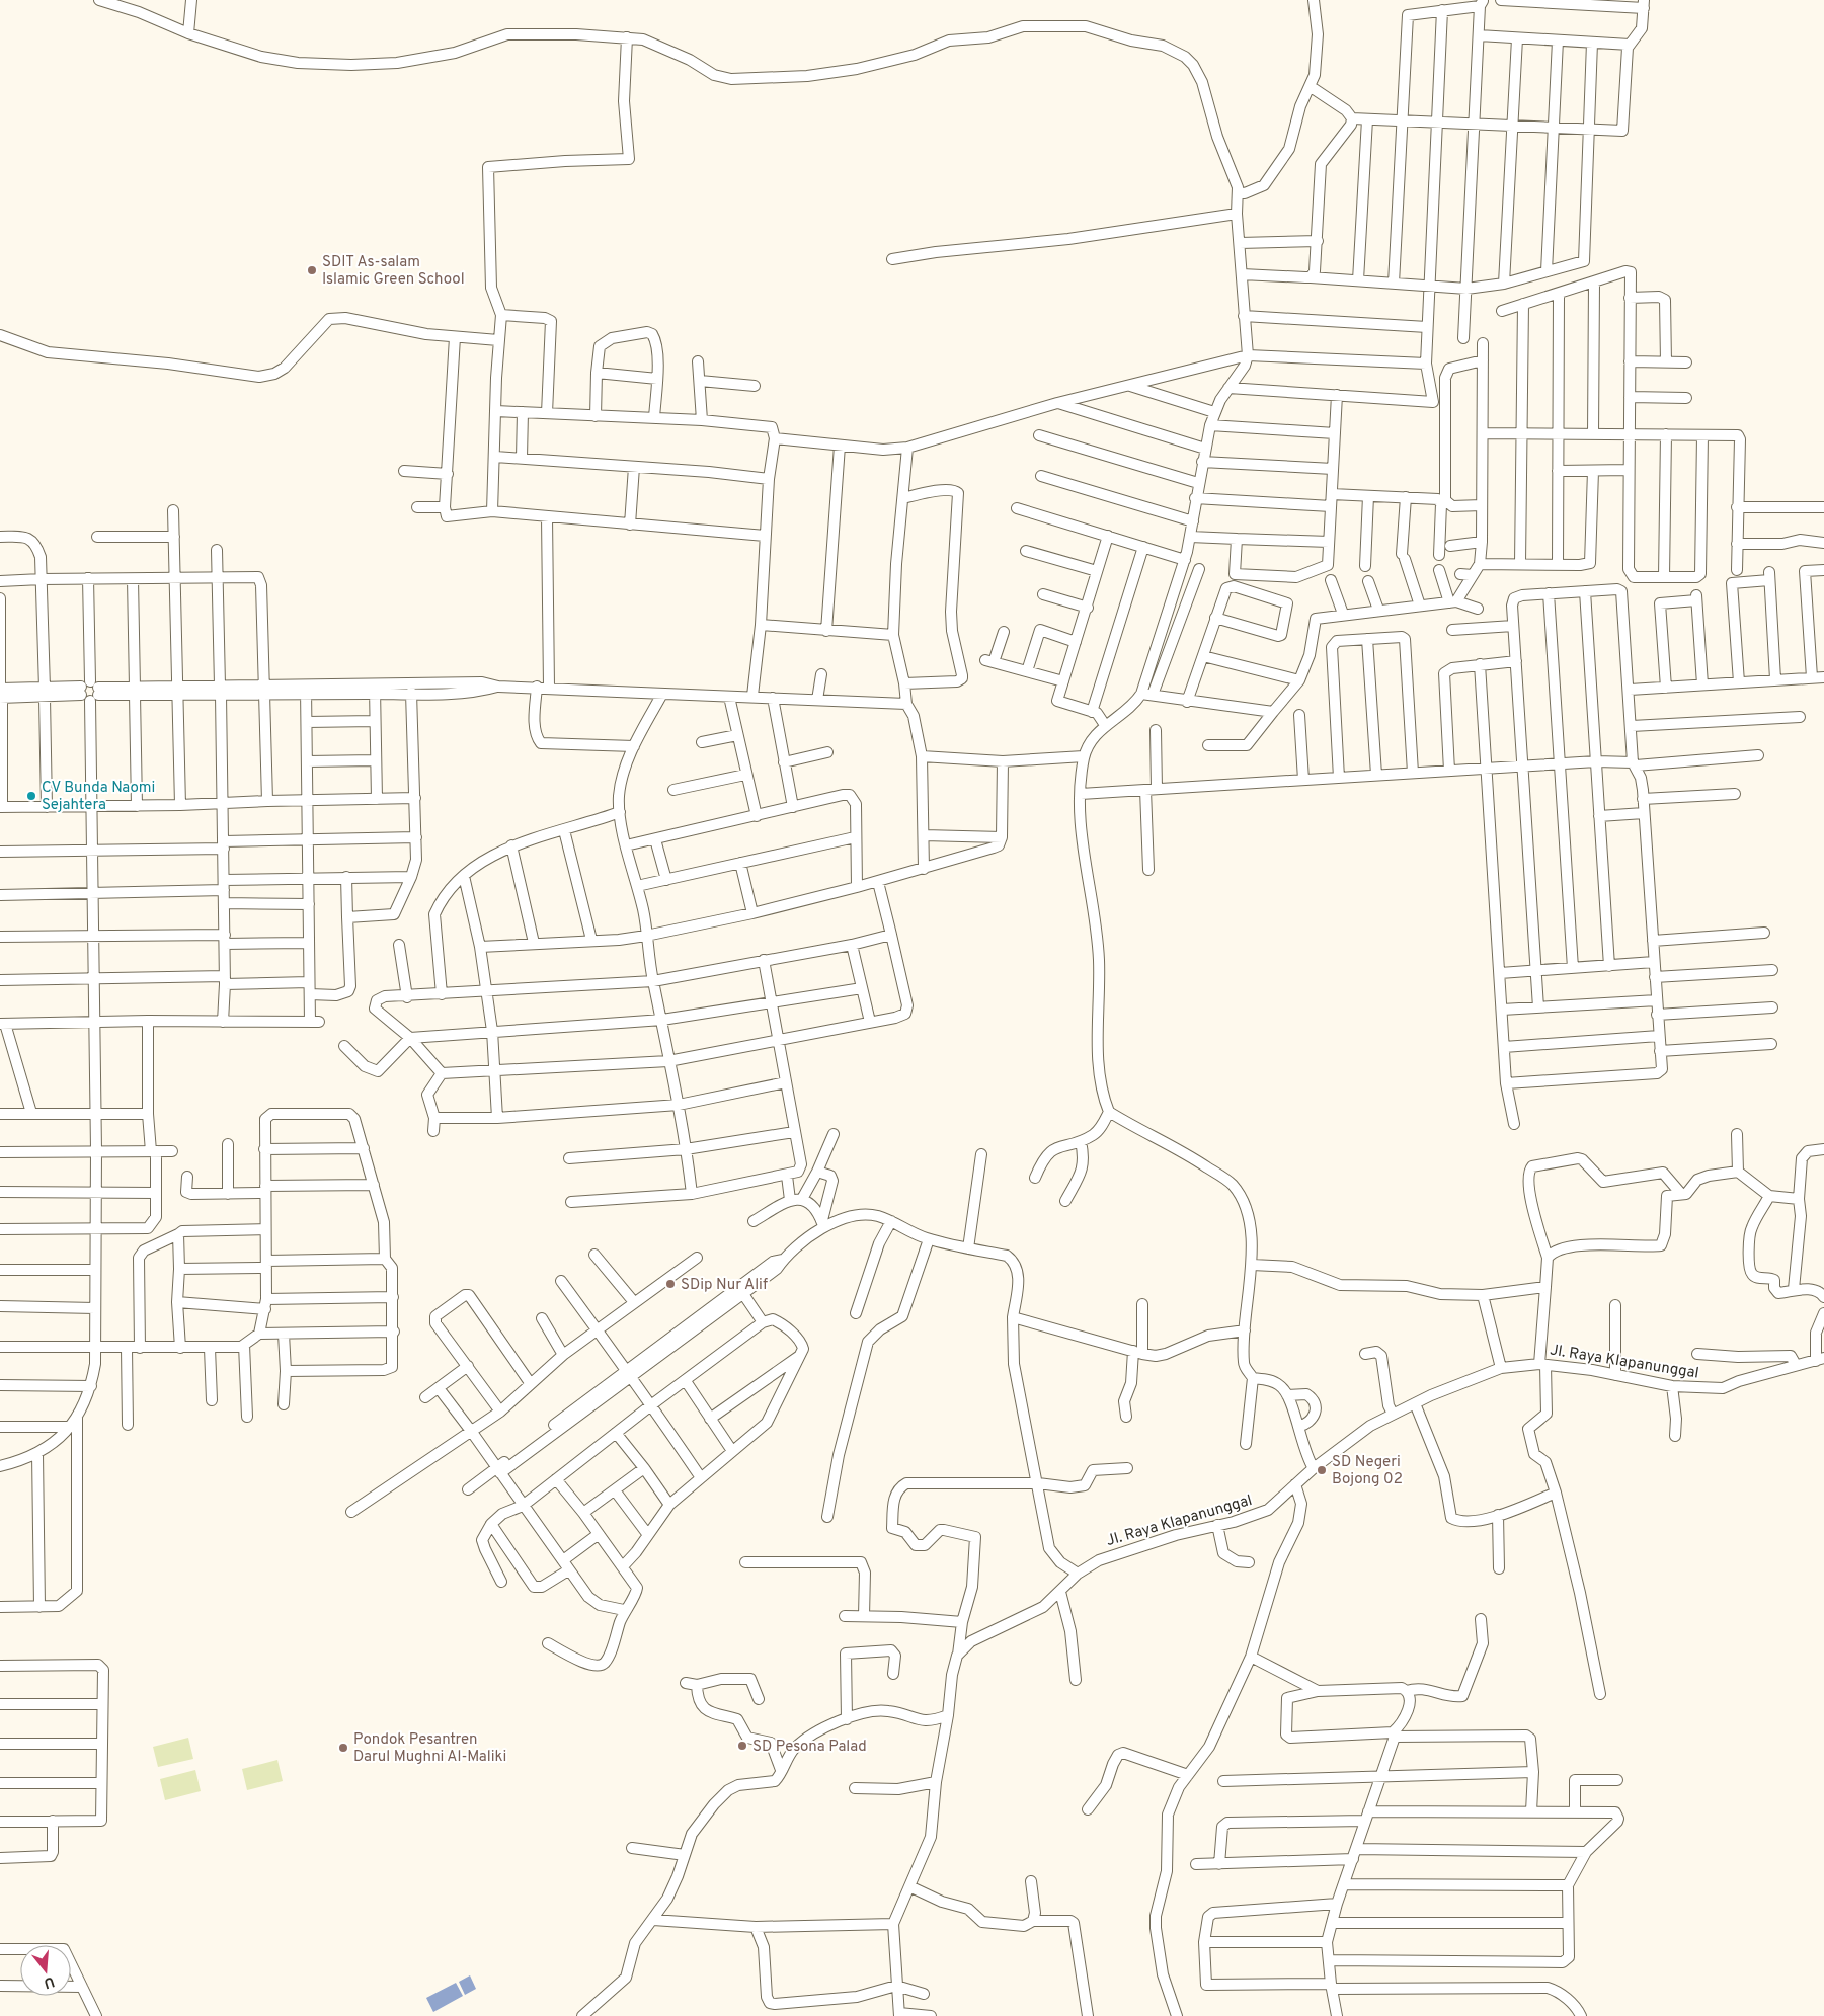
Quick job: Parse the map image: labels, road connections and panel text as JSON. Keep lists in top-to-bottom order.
{
  "streets": {
    "street": ["Jl. Raya Klapanunggal"]
  },
  "places": [
    "SDIT As-salam Islamic Green School",
    "CV Bunda Naomi Sejahtera",
    "SDip Nur Alif",
    "SD Negeri Bojong 02",
    "SD Pesona Palad",
    "Pondok Pesantren Darul Mughni Al-Maliki"
  ],
  "north": "bottom"
}
